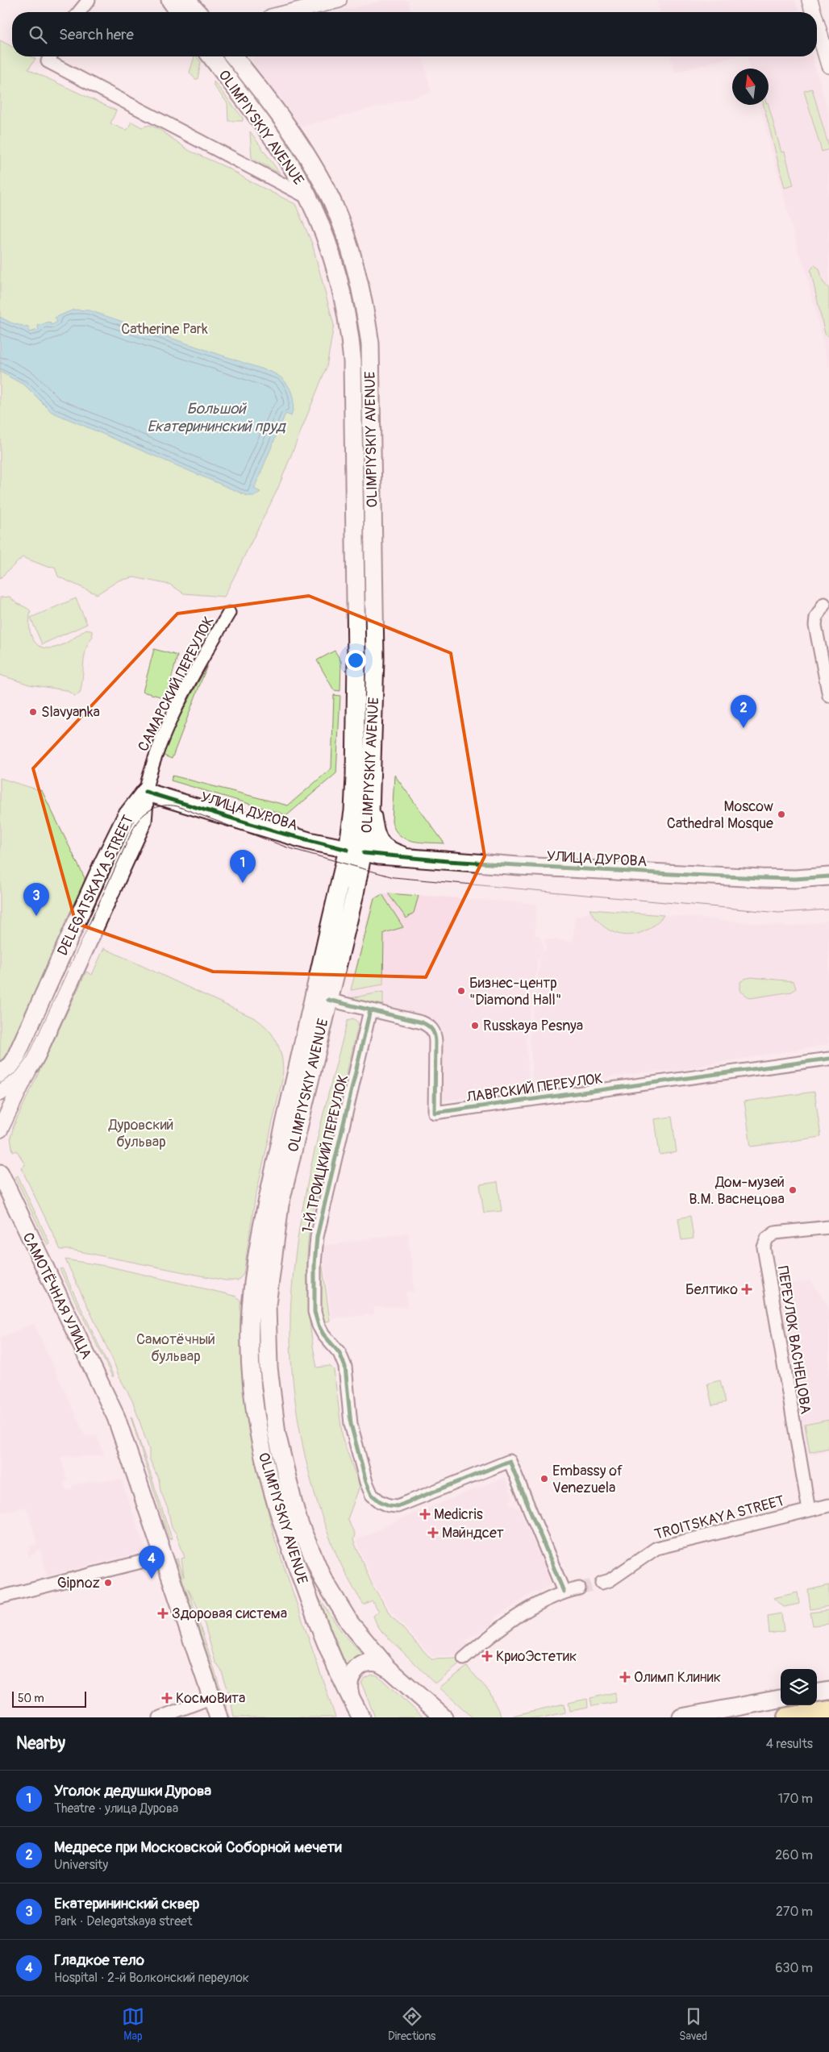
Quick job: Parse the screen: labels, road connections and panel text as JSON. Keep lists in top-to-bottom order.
{
  "streets": {
    "main road": [
      "OLIMPIYSKIY AVENUE",
      "УЛИЦА ДУРОВА",
      "DELEGATSKAYA STREET",
      "САМОТЁЧНАЯ УЛИЦА"
    ],
    "street": [
      "САМАРСКИЙ ПЕРЕУЛОК",
      "ЛАВРСКИЙ ПЕРЕУЛОК",
      "1-Й ТРОИЦКИЙ ПЕРЕУЛОК",
      "ПЕРЕУЛОК ВАСНЕЦОВА",
      "TROITSKAYA STREET"
    ]
  },
  "crossings": [
    ["OLIMPIYSKIY AVENUE", "УЛИЦА ДУРОВА"],
    ["OLIMPIYSKIY AVENUE", "ЛАВРСКИЙ ПЕРЕУЛОК"],
    ["САМАРСКИЙ ПЕРЕУЛОК", "УЛИЦА ДУРОВА"],
    ["САМАРСКИЙ ПЕРЕУЛОК", "DELEGATSKAYA STREET"],
    ["УЛИЦА ДУРОВА", "DELEGATSKAYA STREET"],
    ["ЛАВРСКИЙ ПЕРЕУЛОК", "1-Й ТРОИЦКИЙ ПЕРЕУЛОК"],
    ["ПЕРЕУЛОК ВАСНЕЦОВА", "TROITSKAYA STREET"]
  ],
  "water": ["Большой Екатерининский пруд"],
  "parks": ["Catherine Park", "Дуровский бульвар", "Самотёчный бульвар"],
  "places": {
    "other": [
      "Slavyanka",
      "Moscow Cathedral Mosque",
      "Бизнес-центр \"Diamond Hall\"",
      "Russkaya Pesnya",
      "Дом-музей В.М. Васнецова",
      "Embassy of Venezuela",
      "Gipnoz"
    ],
    "health": [
      "Белтико",
      "Medicris",
      "Майндсет",
      "Здоровая система",
      "КриоЭстетик",
      "Олимп Клиник",
      "КосмоВита"
    ]
  },
  "scale_bar": "50 m",
  "north": "top",
  "page": {
    "search": "Search here",
    "pins": [
      "2",
      "1",
      "3",
      "4"
    ],
    "scale": "50 m",
    "heading": ["Nearby", "4 results"],
    "list": [
      {
        "mark": "1",
        "name": "Уголок дедушки Дурова",
        "note": "Theatre · улица Дурова",
        "value": "170 m"
      },
      {
        "mark": "2",
        "name": "Медресе при Московской Соборной мечети",
        "note": "University",
        "value": "260 m"
      },
      {
        "mark": "3",
        "name": "Екатерининский сквер",
        "note": "Park · Delegatskaya street",
        "value": "270 m"
      },
      {
        "mark": "4",
        "name": "Гладкое тело",
        "note": "Hospital · 2-й Волконский переулок",
        "value": "630 m"
      }
    ],
    "nav": ["Map", "Directions", "Saved"]
  }
}
